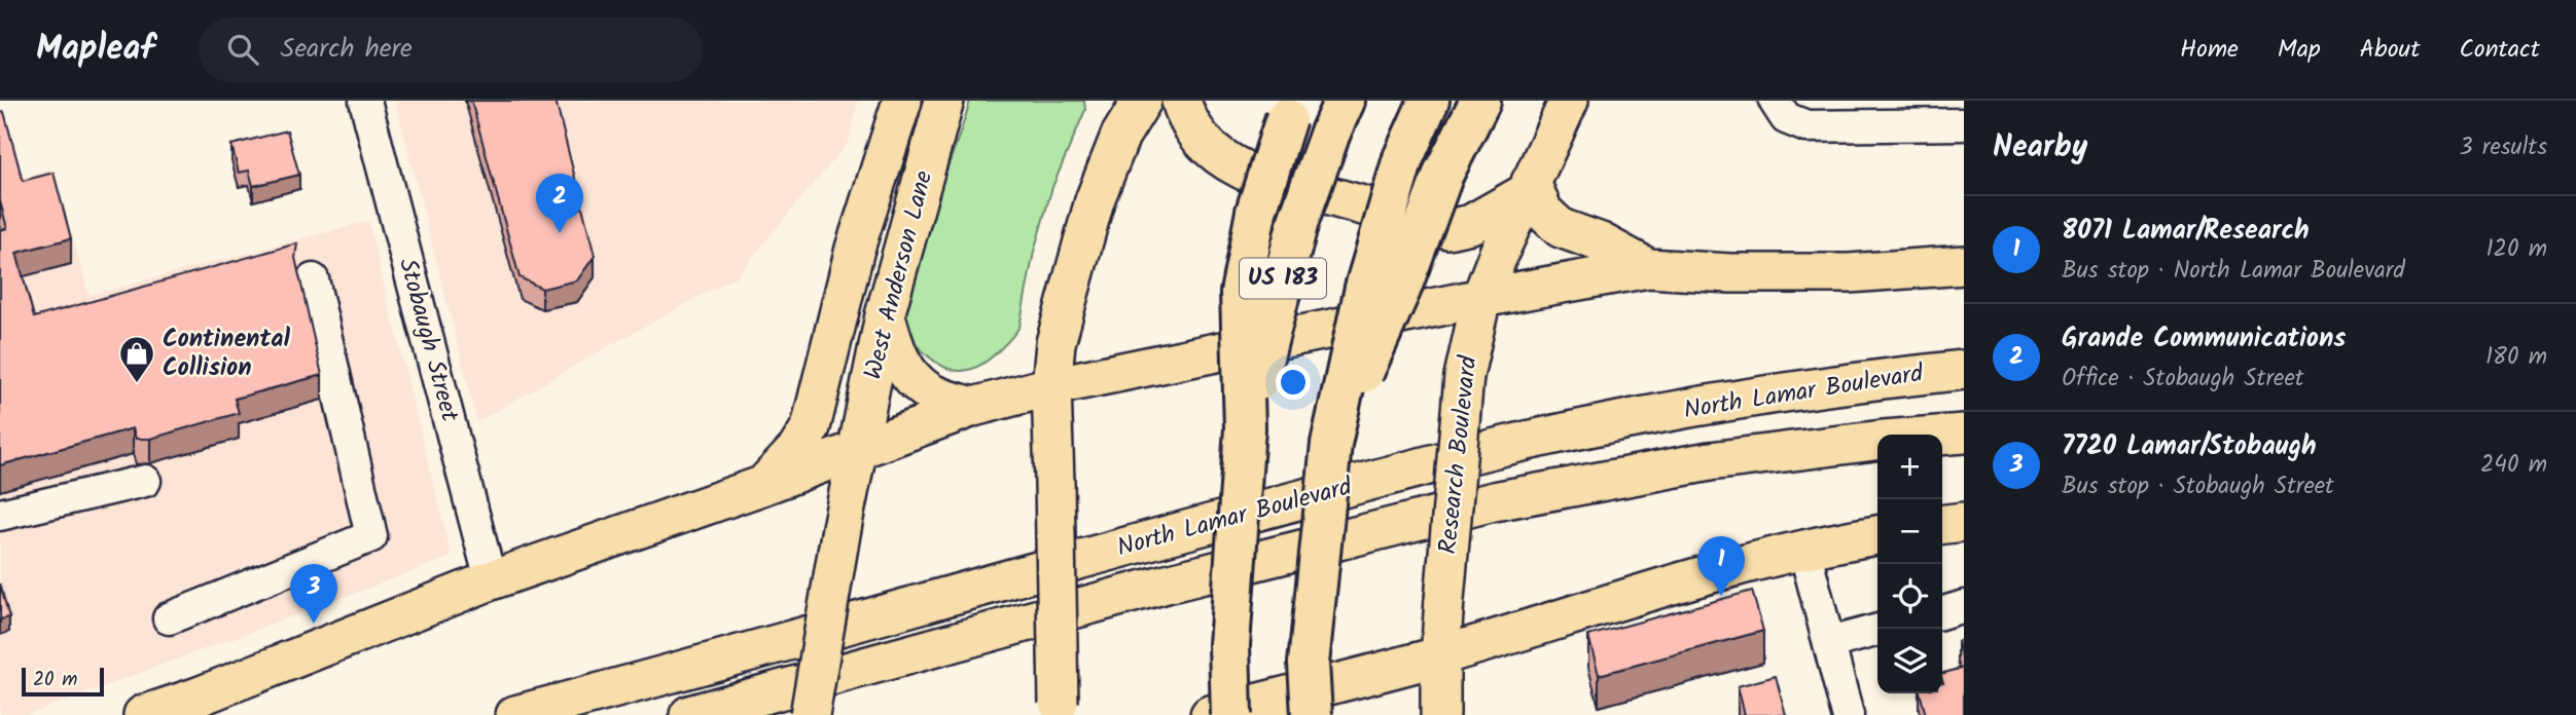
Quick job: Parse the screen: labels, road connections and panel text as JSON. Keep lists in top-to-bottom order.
{
  "streets": {
    "highway": ["US 183"],
    "main road": ["West Anderson Lane", "North Lamar Boulevard", "Research Boulevard"],
    "street": ["Stobaugh Street"]
  },
  "places": {
    "shop": ["Continental Collision"]
  },
  "scale_bar": "20 m",
  "page": {
    "header": "Mapleaf",
    "search": "Search here",
    "nav": [
      "Home",
      "Map",
      "About",
      "Contact"
    ],
    "heading": ["Nearby", "3 results"],
    "pins": ["2", "1", "3"],
    "list": [
      {
        "mark": "1",
        "name": "8071 Lamar/Research",
        "note": "Bus stop · North Lamar Boulevard",
        "value": "120 m"
      },
      {
        "mark": "2",
        "name": "Grande Communications",
        "note": "Office · Stobaugh Street",
        "value": "180 m"
      },
      {
        "mark": "3",
        "name": "7720 Lamar/Stobaugh",
        "note": "Bus stop · Stobaugh Street",
        "value": "240 m"
      }
    ],
    "map_buttons": ["+", "−"],
    "scale": "20 m"
  }
}
